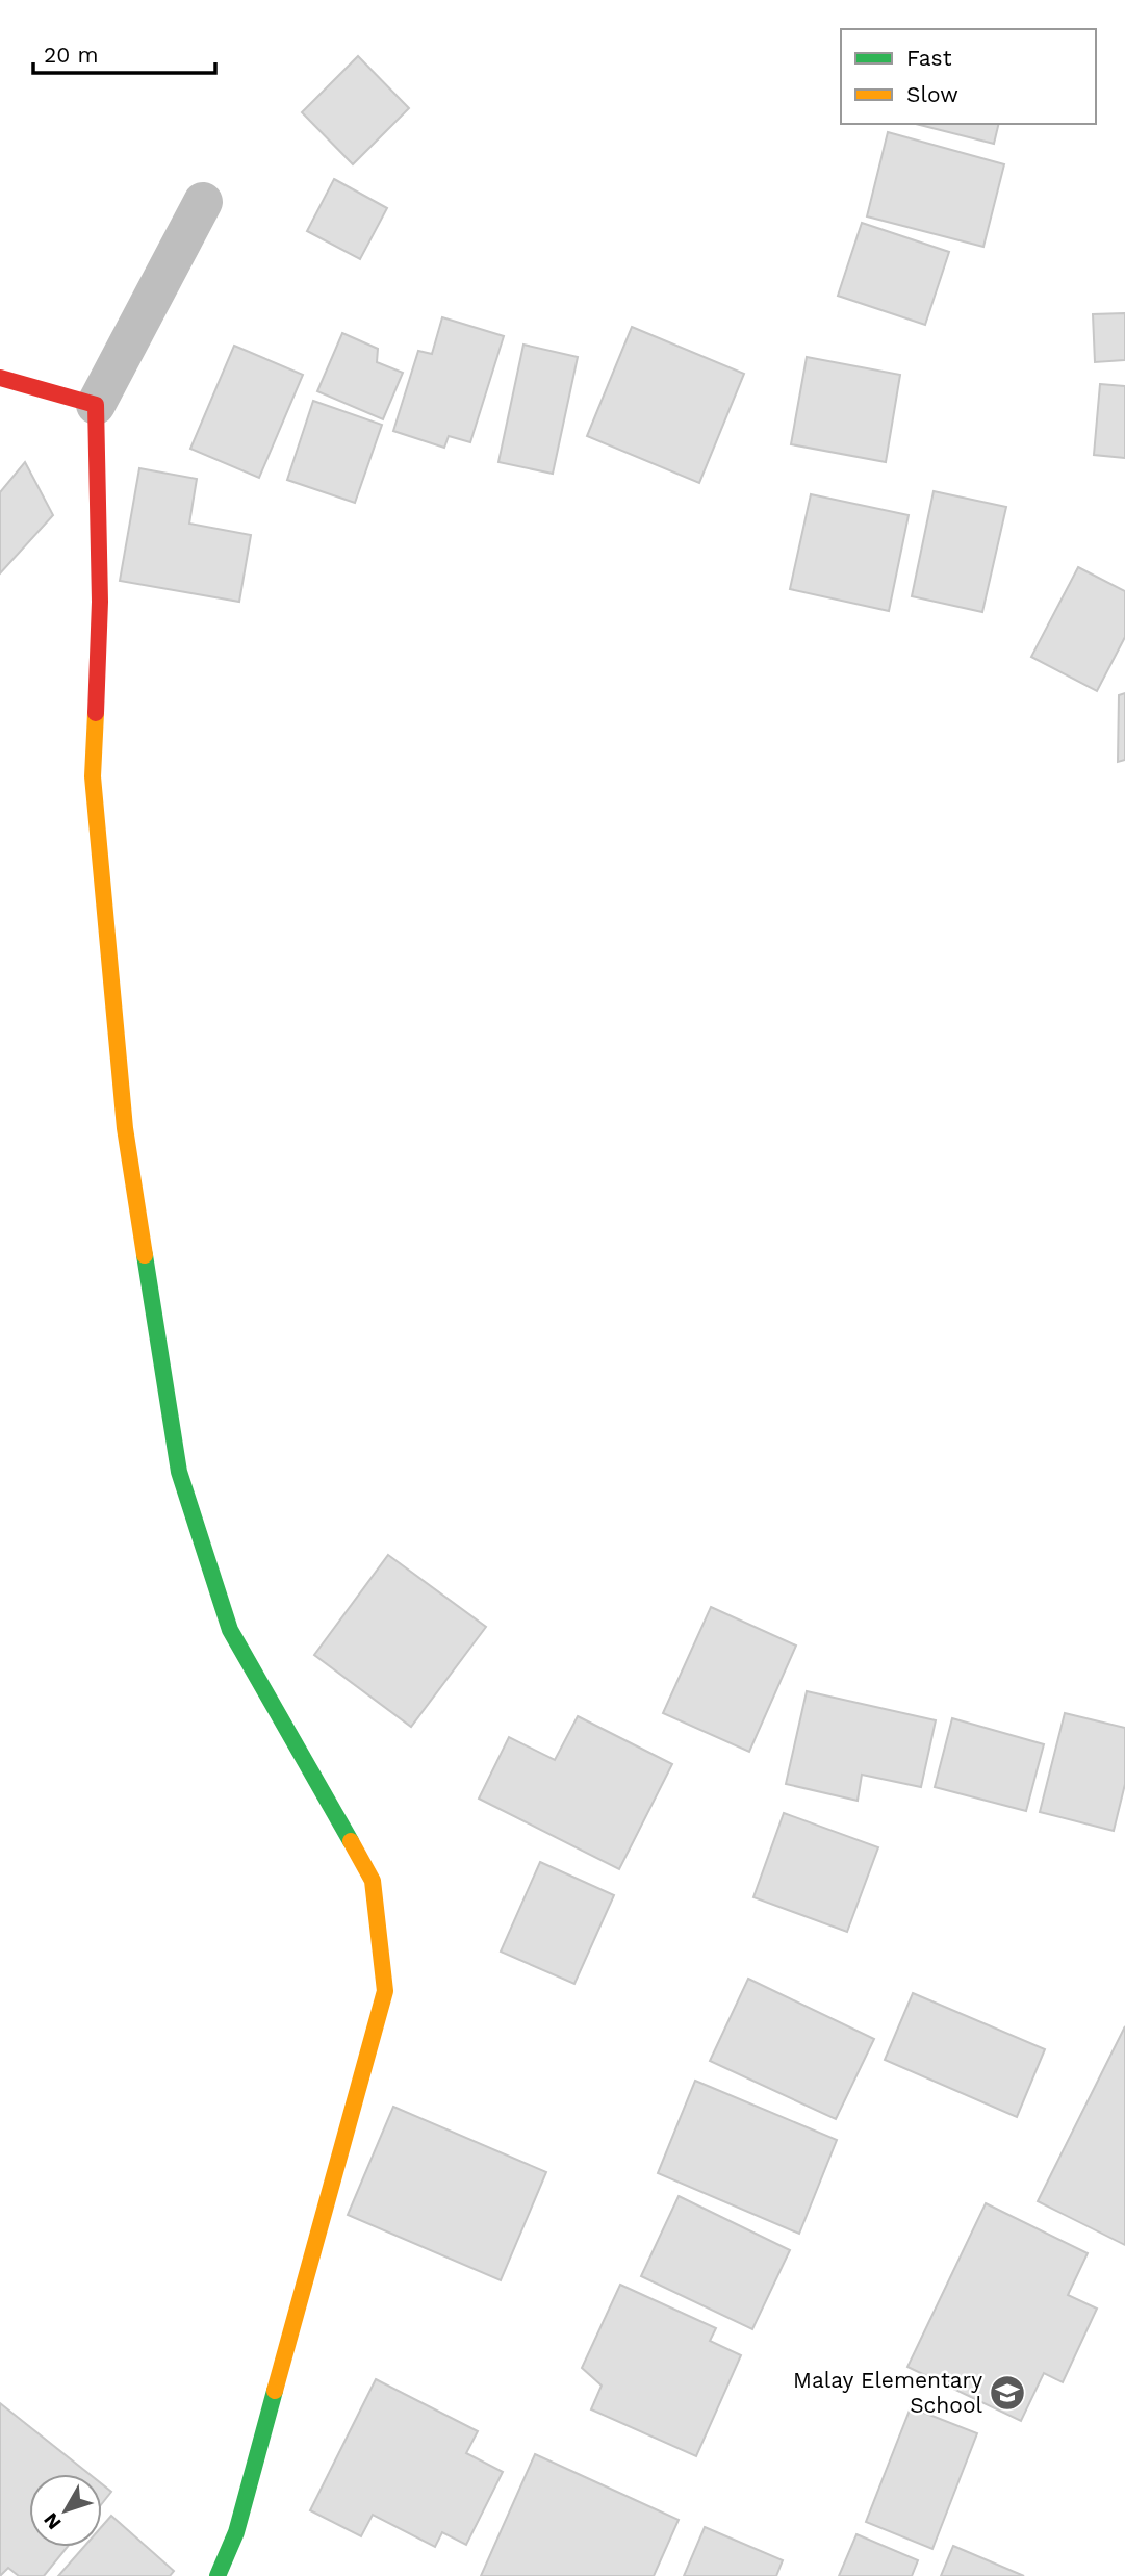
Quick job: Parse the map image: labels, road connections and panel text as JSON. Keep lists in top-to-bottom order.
{
  "places": {
    "school or university": ["Malay Elementary School"]
  },
  "legend": ["Fast", "Slow"],
  "scale_bar": "20 m",
  "north": "bottom left"
}
